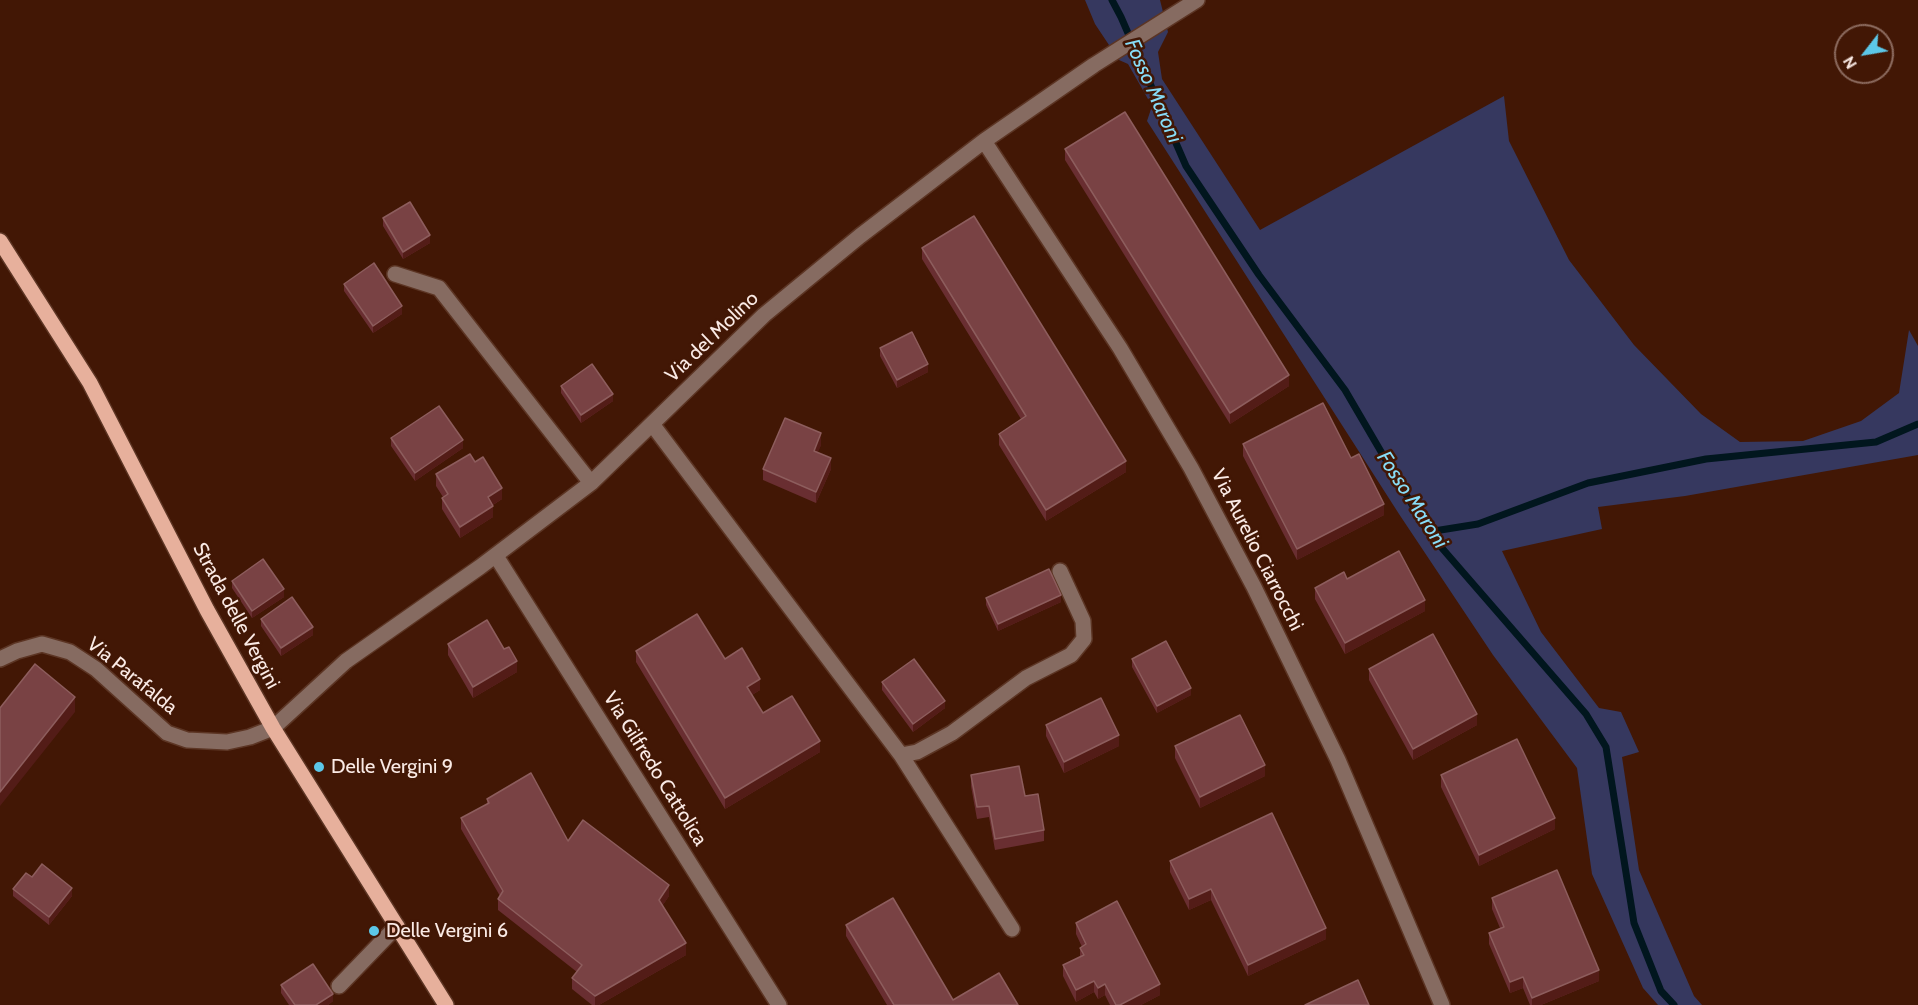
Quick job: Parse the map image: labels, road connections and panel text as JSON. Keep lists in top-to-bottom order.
{
  "streets": {
    "main road": ["Strada delle Vergini"],
    "street": [
      "Via del Molino",
      "Via Aurelio Ciarrocchi",
      "Via Parafalda",
      "Via Gilfredo Cattolica"
    ]
  },
  "crossings": [
    ["Via del Molino", "Via Aurelio Ciarrocchi"],
    ["Via del Molino", "Strada delle Vergini"],
    ["Via del Molino", "Via Parafalda"],
    ["Via del Molino", "Via Gilfredo Cattolica"],
    ["Strada delle Vergini", "Via Parafalda"]
  ],
  "water": ["Fosso Maroni"],
  "places": ["Delle Vergini 9", "Delle Vergini 6"],
  "north": "bottom left"
}
